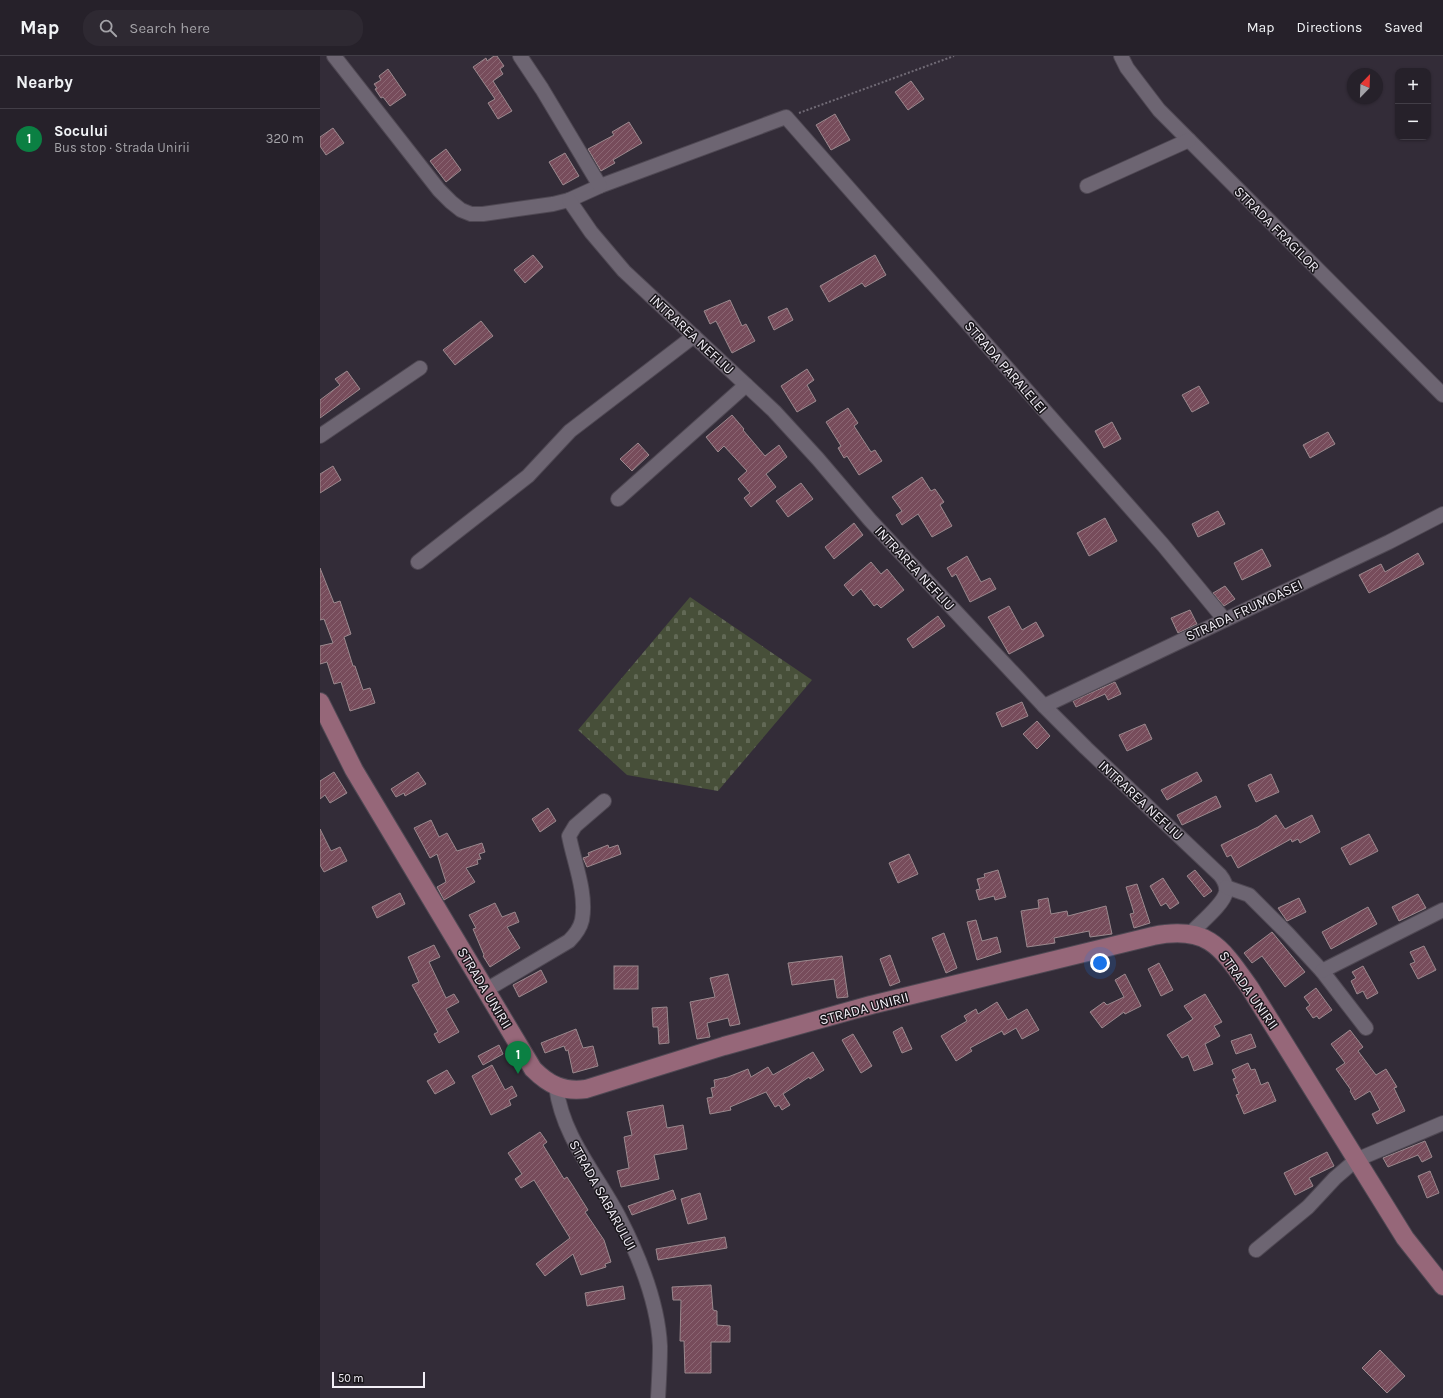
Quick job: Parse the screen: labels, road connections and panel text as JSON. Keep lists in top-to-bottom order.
{
  "streets": {
    "main road": ["STRADA UNIRII"],
    "street": [
      "STRADA FRAGILOR",
      "INTRAREA NEFLIU",
      "STRADA PARALELEI",
      "STRADA FRUMOASEI",
      "STRADA SABARULUI"
    ]
  },
  "crossings": [
    ["INTRAREA NEFLIU", "STRADA FRUMOASEI"],
    ["STRADA PARALELEI", "STRADA FRUMOASEI"],
    ["STRADA UNIRII", "STRADA SABARULUI"]
  ],
  "scale_bar": "50 m",
  "north": "top right",
  "page": {
    "header": "Map",
    "search": "Search here",
    "nav": ["Map", "Directions", "Saved"],
    "heading": "Nearby",
    "map_buttons": ["+", "−"],
    "list": [
      {
        "mark": "1",
        "name": "Socului",
        "note": "Bus stop · Strada Unirii",
        "value": "320 m"
      }
    ],
    "pins": "1",
    "scale": "50 m"
  }
}
